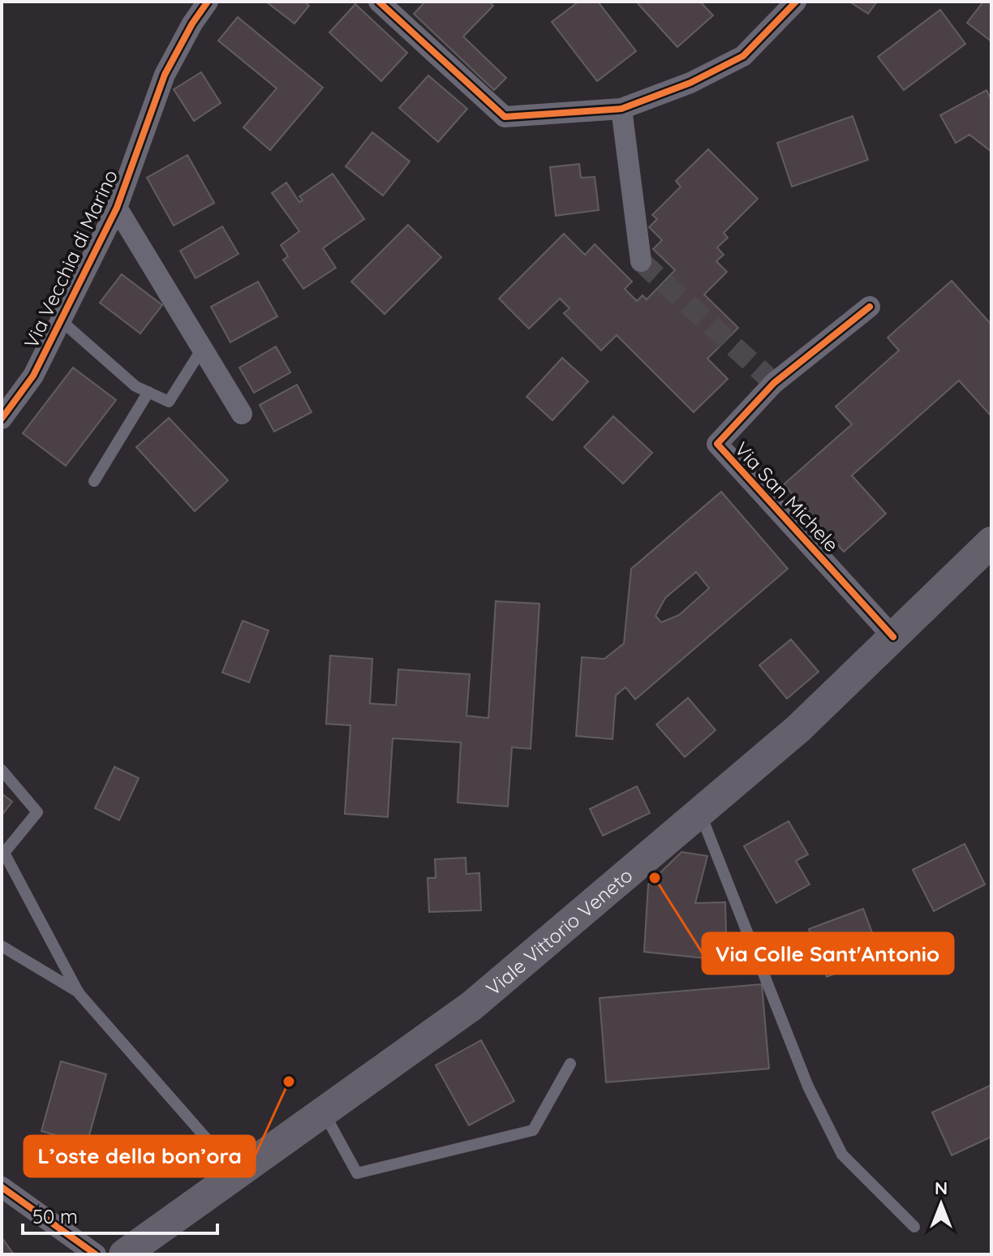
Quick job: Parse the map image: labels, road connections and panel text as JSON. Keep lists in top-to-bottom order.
{
  "streets": {
    "main road": ["Viale Vittorio Veneto"],
    "street": ["Via Vecchia di Marino", "Via San Michele"]
  },
  "crossings": [
    ["Via San Michele", "Viale Vittorio Veneto"]
  ],
  "places": ["Via Colle Sant'Antonio", "L’oste della bon’ora"],
  "scale_bar": "50 m",
  "north": "top"
}
